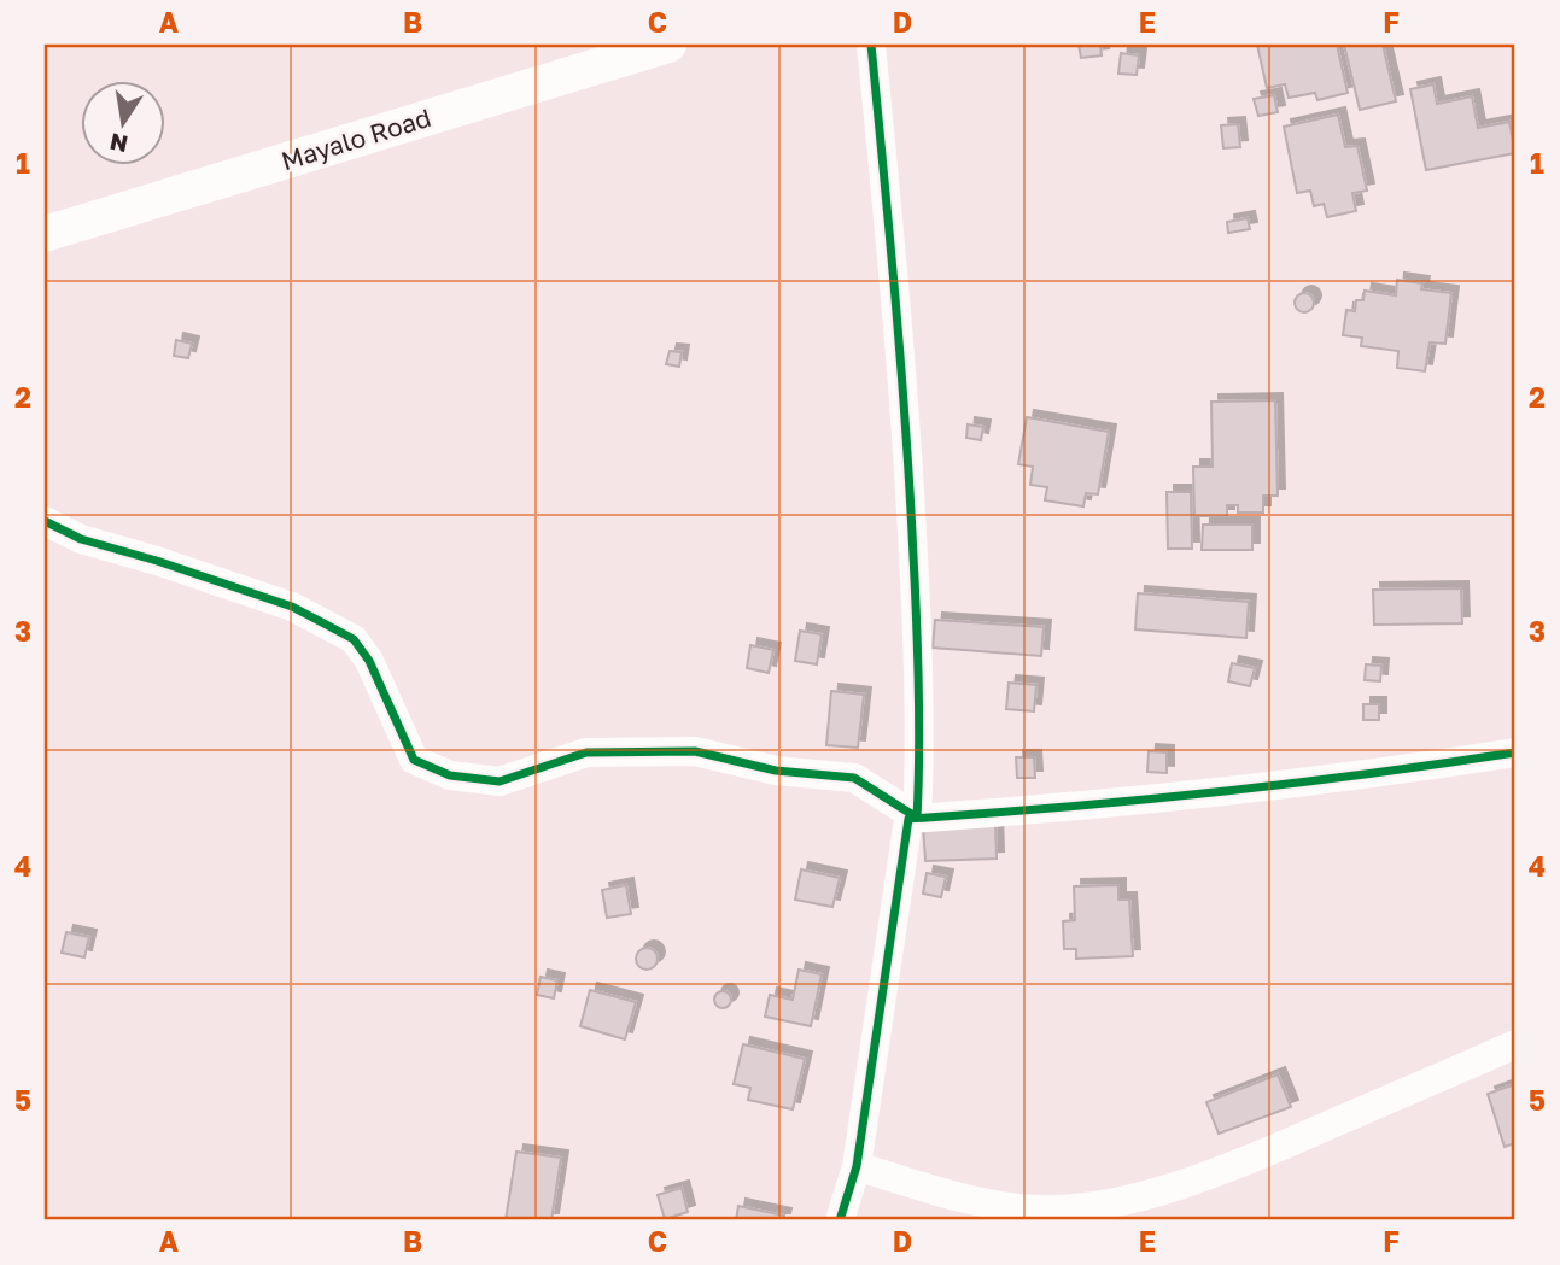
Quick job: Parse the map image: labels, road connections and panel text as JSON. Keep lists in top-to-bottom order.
{
  "streets": {
    "street": ["Mayalo Road"]
  },
  "north": "bottom",
  "grid": {
    "columns": [
      "A",
      "B",
      "C",
      "D",
      "E",
      "F"
    ],
    "rows": [
      "1",
      "2",
      "3",
      "4",
      "5"
    ]
  }
}
